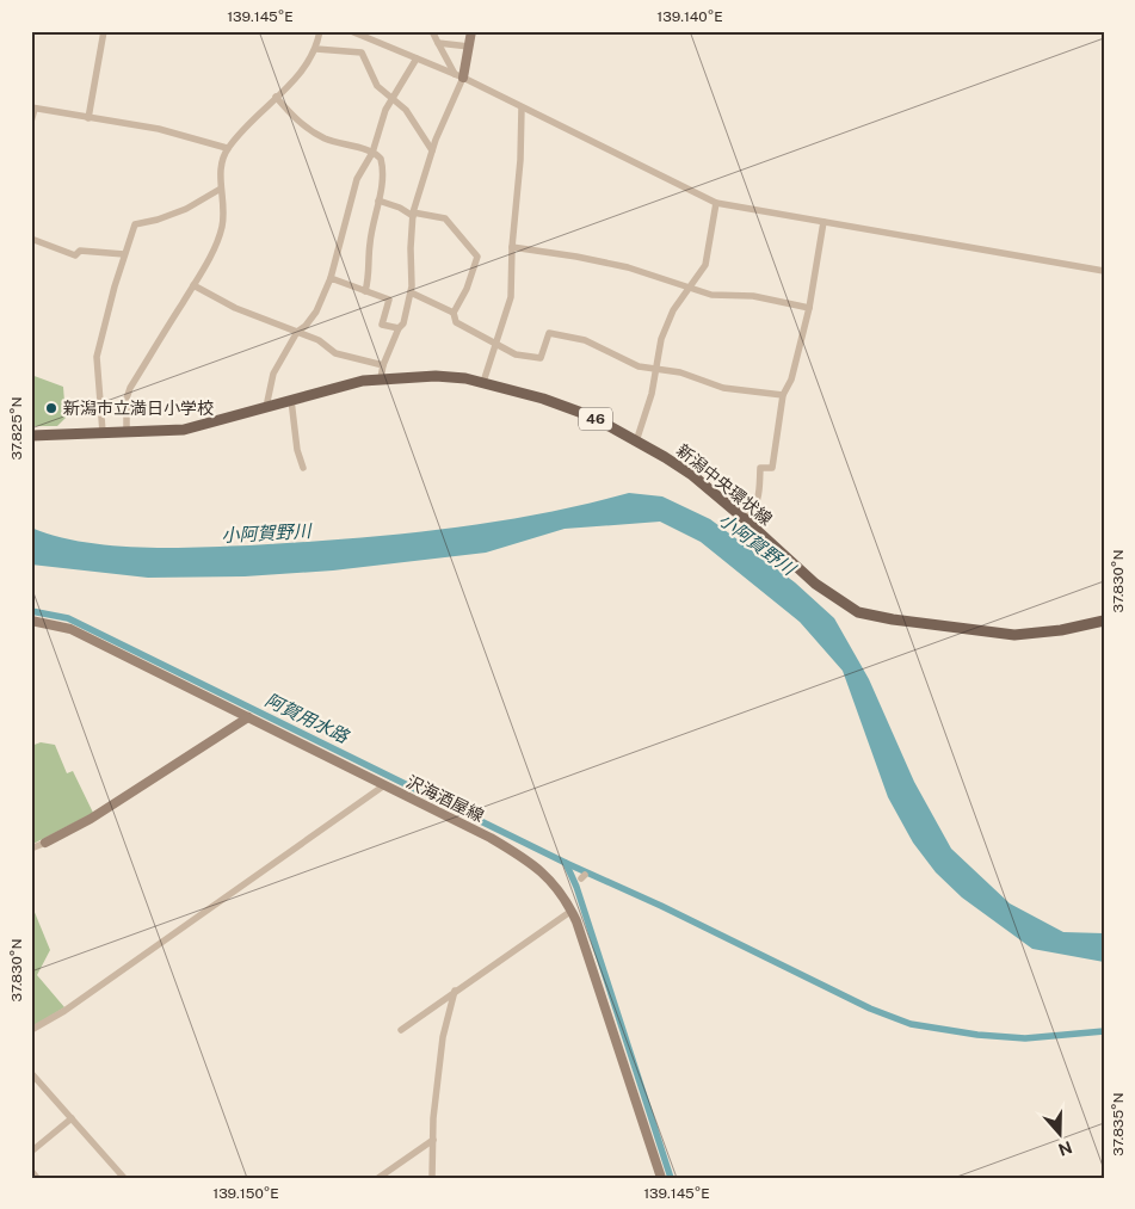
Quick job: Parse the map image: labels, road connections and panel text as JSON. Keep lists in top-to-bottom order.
{
  "streets": {
    "main road": ["46", "新潟中央環状線", "沢海酒屋線"]
  },
  "water": ["小阿賀野川", "阿賀用水路"],
  "places": ["新潟市立満日小学校"],
  "north": "bottom",
  "coordinates": [
    "139.145°E",
    "139.140°E",
    "37.825°N",
    "37.830°N",
    "37.835°N",
    "139.150°E"
  ]
}
